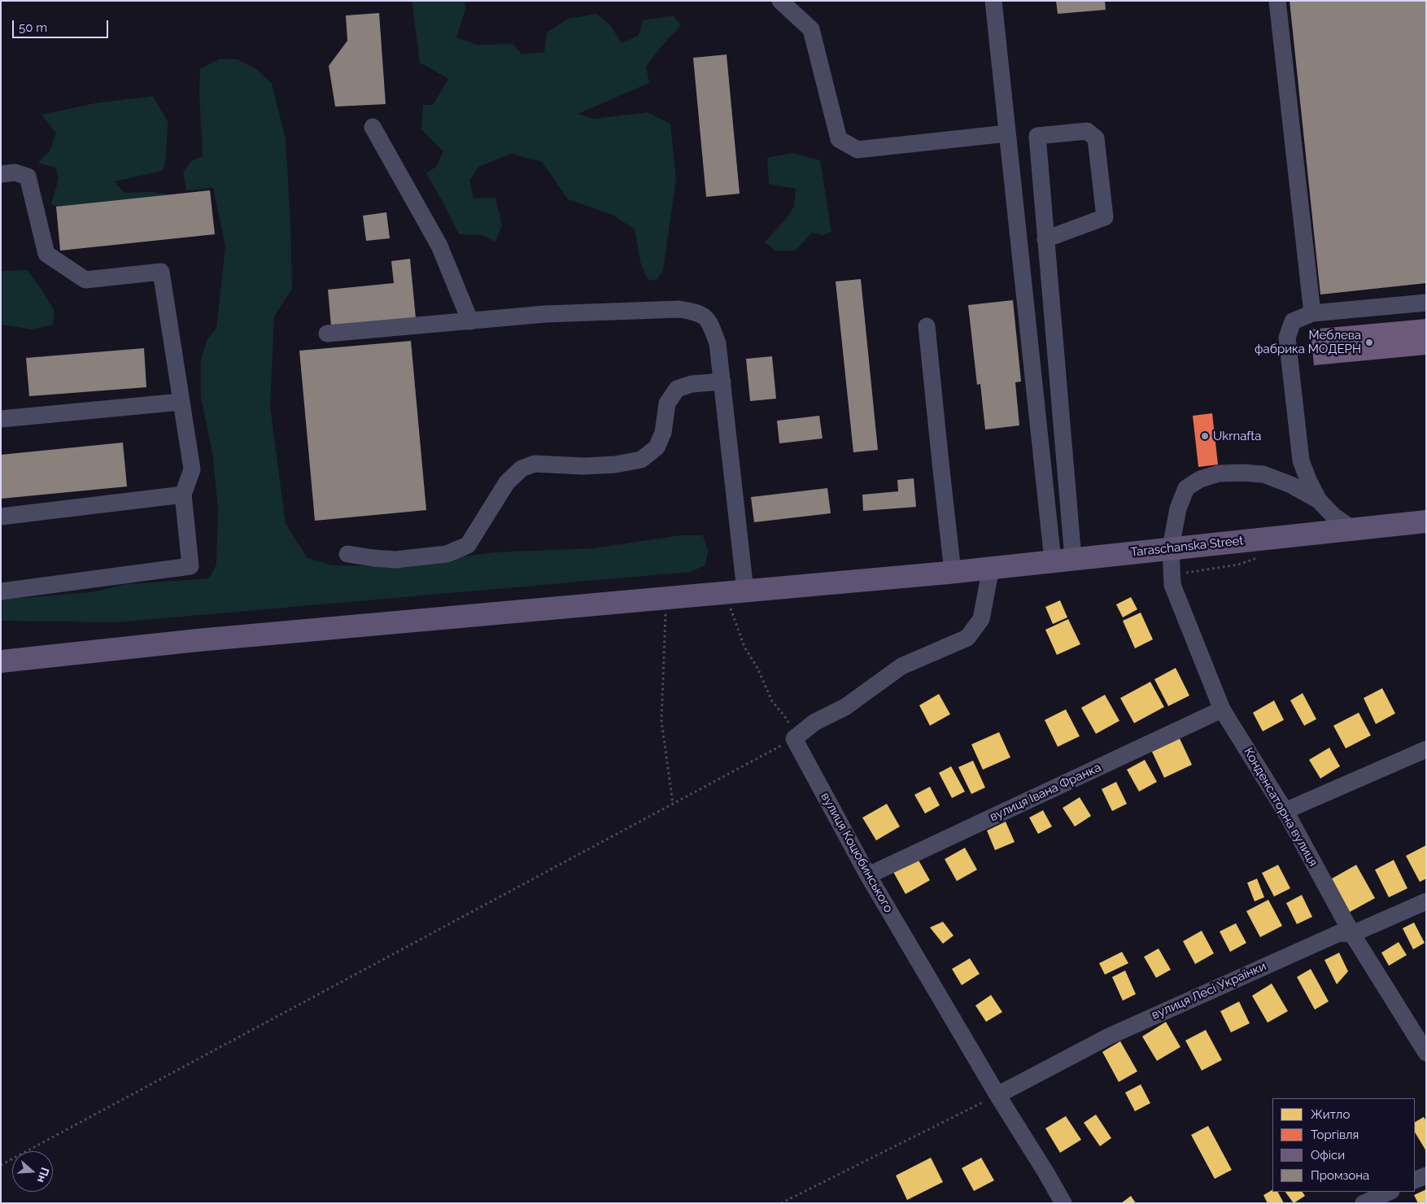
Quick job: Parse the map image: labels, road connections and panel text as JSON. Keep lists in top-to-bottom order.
{
  "streets": {
    "main road": ["Taraschanska Street"],
    "street": [
      "вулиця Івана Франка",
      "Конденсаторна вулиця",
      "вулиця Коцюбинського",
      "вулиця Лесі Українки"
    ]
  },
  "crossings": [
    ["Taraschanska Street", "Конденсаторна вулиця"],
    ["вулиця Івана Франка", "Конденсаторна вулиця"],
    ["вулиця Івана Франка", "вулиця Коцюбинського"],
    ["Конденсаторна вулиця", "вулиця Лесі Українки"],
    ["вулиця Коцюбинського", "вулиця Лесі Українки"]
  ],
  "places": ["Меблева фабрика МОДЕРН", "Ukrnafta"],
  "legend": [
    "Житло",
    "Торгівля",
    "Офіси",
    "Промзона"
  ],
  "scale_bar": "50 m",
  "north": "right"
}
